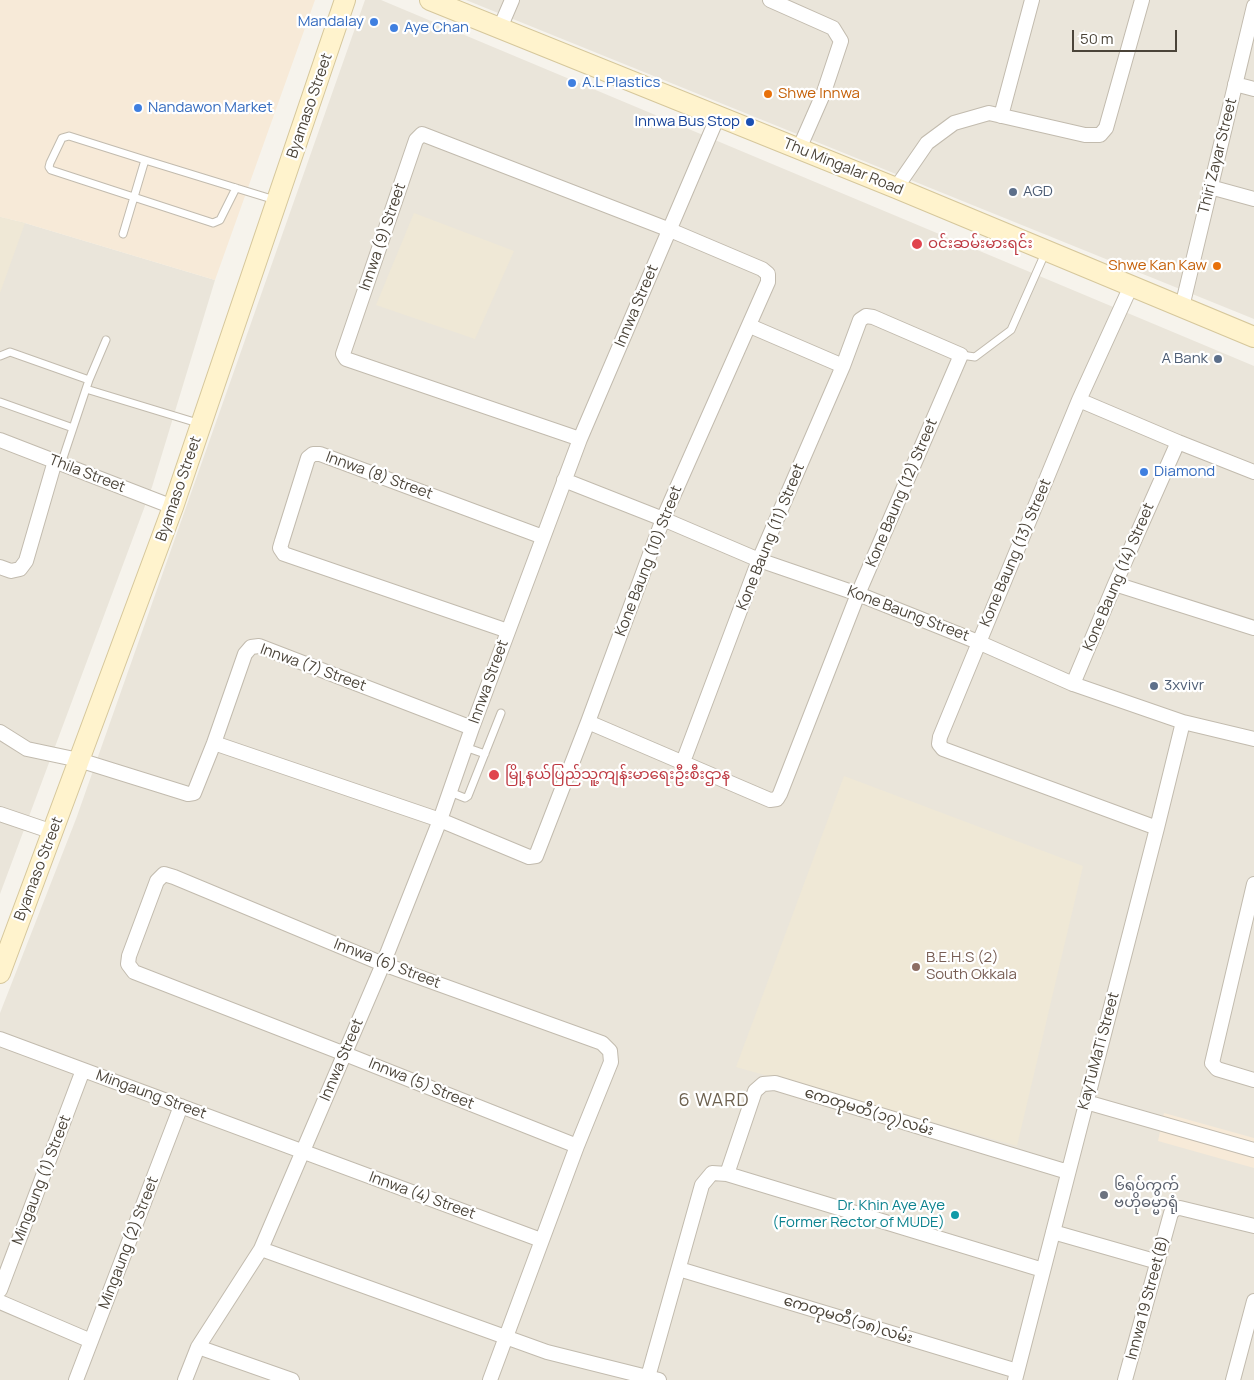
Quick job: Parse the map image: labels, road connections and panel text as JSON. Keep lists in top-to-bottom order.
{
  "streets": {
    "main road": ["Byamaso Street", "Thu Mingalar Road"],
    "street": [
      "Thiri Zayar Street",
      "Innwa (9) Street",
      "Innwa Street",
      "Thila Street",
      "Innwa (8) Street",
      "Kone Baung (12) Street",
      "Kone Baung (11) Street",
      "Kone Baung (13) Street",
      "Kone Baung (10) Street",
      "Kone Baung (14) Street",
      "Kone Baung Street",
      "Innwa (7) Street",
      "Innwa (6) Street",
      "KayTuMaTi Street",
      "Innwa (5) Street",
      "Mingaung Street",
      "ကေတုမတီ(၁၇)လမ်း",
      "Mingaung (1) Street",
      "Innwa (4) Street",
      "Mingaung (2) Street",
      "Innwa 19 Street(B)",
      "ကေတုမတီ(၁၈)လမ်း"
    ]
  },
  "crossings": [
    ["Byamaso Street", "Thila Street"],
    ["Byamaso Street", "Innwa (7) Street"],
    ["Thiri Zayar Street", "Thu Mingalar Road"],
    ["Thu Mingalar Road", "Innwa Street"],
    ["Thu Mingalar Road", "Kone Baung (13) Street"],
    ["Innwa (9) Street", "Innwa Street"],
    ["Innwa (9) Street", "Kone Baung (10) Street"],
    ["Innwa Street", "Innwa (8) Street"],
    ["Innwa Street", "Kone Baung (10) Street"],
    ["Innwa Street", "Kone Baung Street"],
    ["Innwa Street", "Innwa (7) Street"],
    ["Innwa Street", "Innwa (6) Street"],
    ["Innwa Street", "Innwa (5) Street"],
    ["Innwa Street", "Mingaung Street"],
    ["Innwa Street", "Innwa (4) Street"],
    ["Kone Baung (12) Street", "Kone Baung (11) Street"],
    ["Kone Baung (12) Street", "Kone Baung Street"],
    ["Kone Baung (11) Street", "Kone Baung Street"],
    ["Kone Baung (13) Street", "Kone Baung Street"],
    ["Kone Baung (13) Street", "KayTuMaTi Street"],
    ["Kone Baung (10) Street", "Kone Baung Street"],
    ["Kone Baung (14) Street", "Kone Baung Street"],
    ["Kone Baung Street", "KayTuMaTi Street"],
    ["Innwa (6) Street", "Innwa (5) Street"],
    ["KayTuMaTi Street", "ကေတုမတီ(၁၇)လမ်း"],
    ["KayTuMaTi Street", "ကေတုမတီ(၁၈)လမ်း"],
    ["Mingaung Street", "Mingaung (1) Street"],
    ["Mingaung Street", "Innwa (4) Street"],
    ["Mingaung Street", "Mingaung (2) Street"]
  ],
  "districts": ["6 WARD"],
  "places": [
    "Mandalay",
    "Aye Chan",
    "A.L Plastics",
    "Shwe Innwa",
    "Nandawon Market",
    "Innwa Bus Stop",
    "AGD",
    "ဝင်းဆမ်းမားရင်း",
    "Shwe Kan Kaw",
    "A Bank",
    "Diamond",
    "3xvivr",
    "မြို့နယ်ပြည်သူ့ကျန်းမာရေးဦးစီးဌာန",
    "B.E.H.S (2) South Okkala",
    "၆ရပ်ကွက် ဗဟိုဓမ္မာရုံ",
    "Dr. Khin Aye Aye (Former Rector of MUDE)"
  ],
  "scale_bar": "50 m"
}
